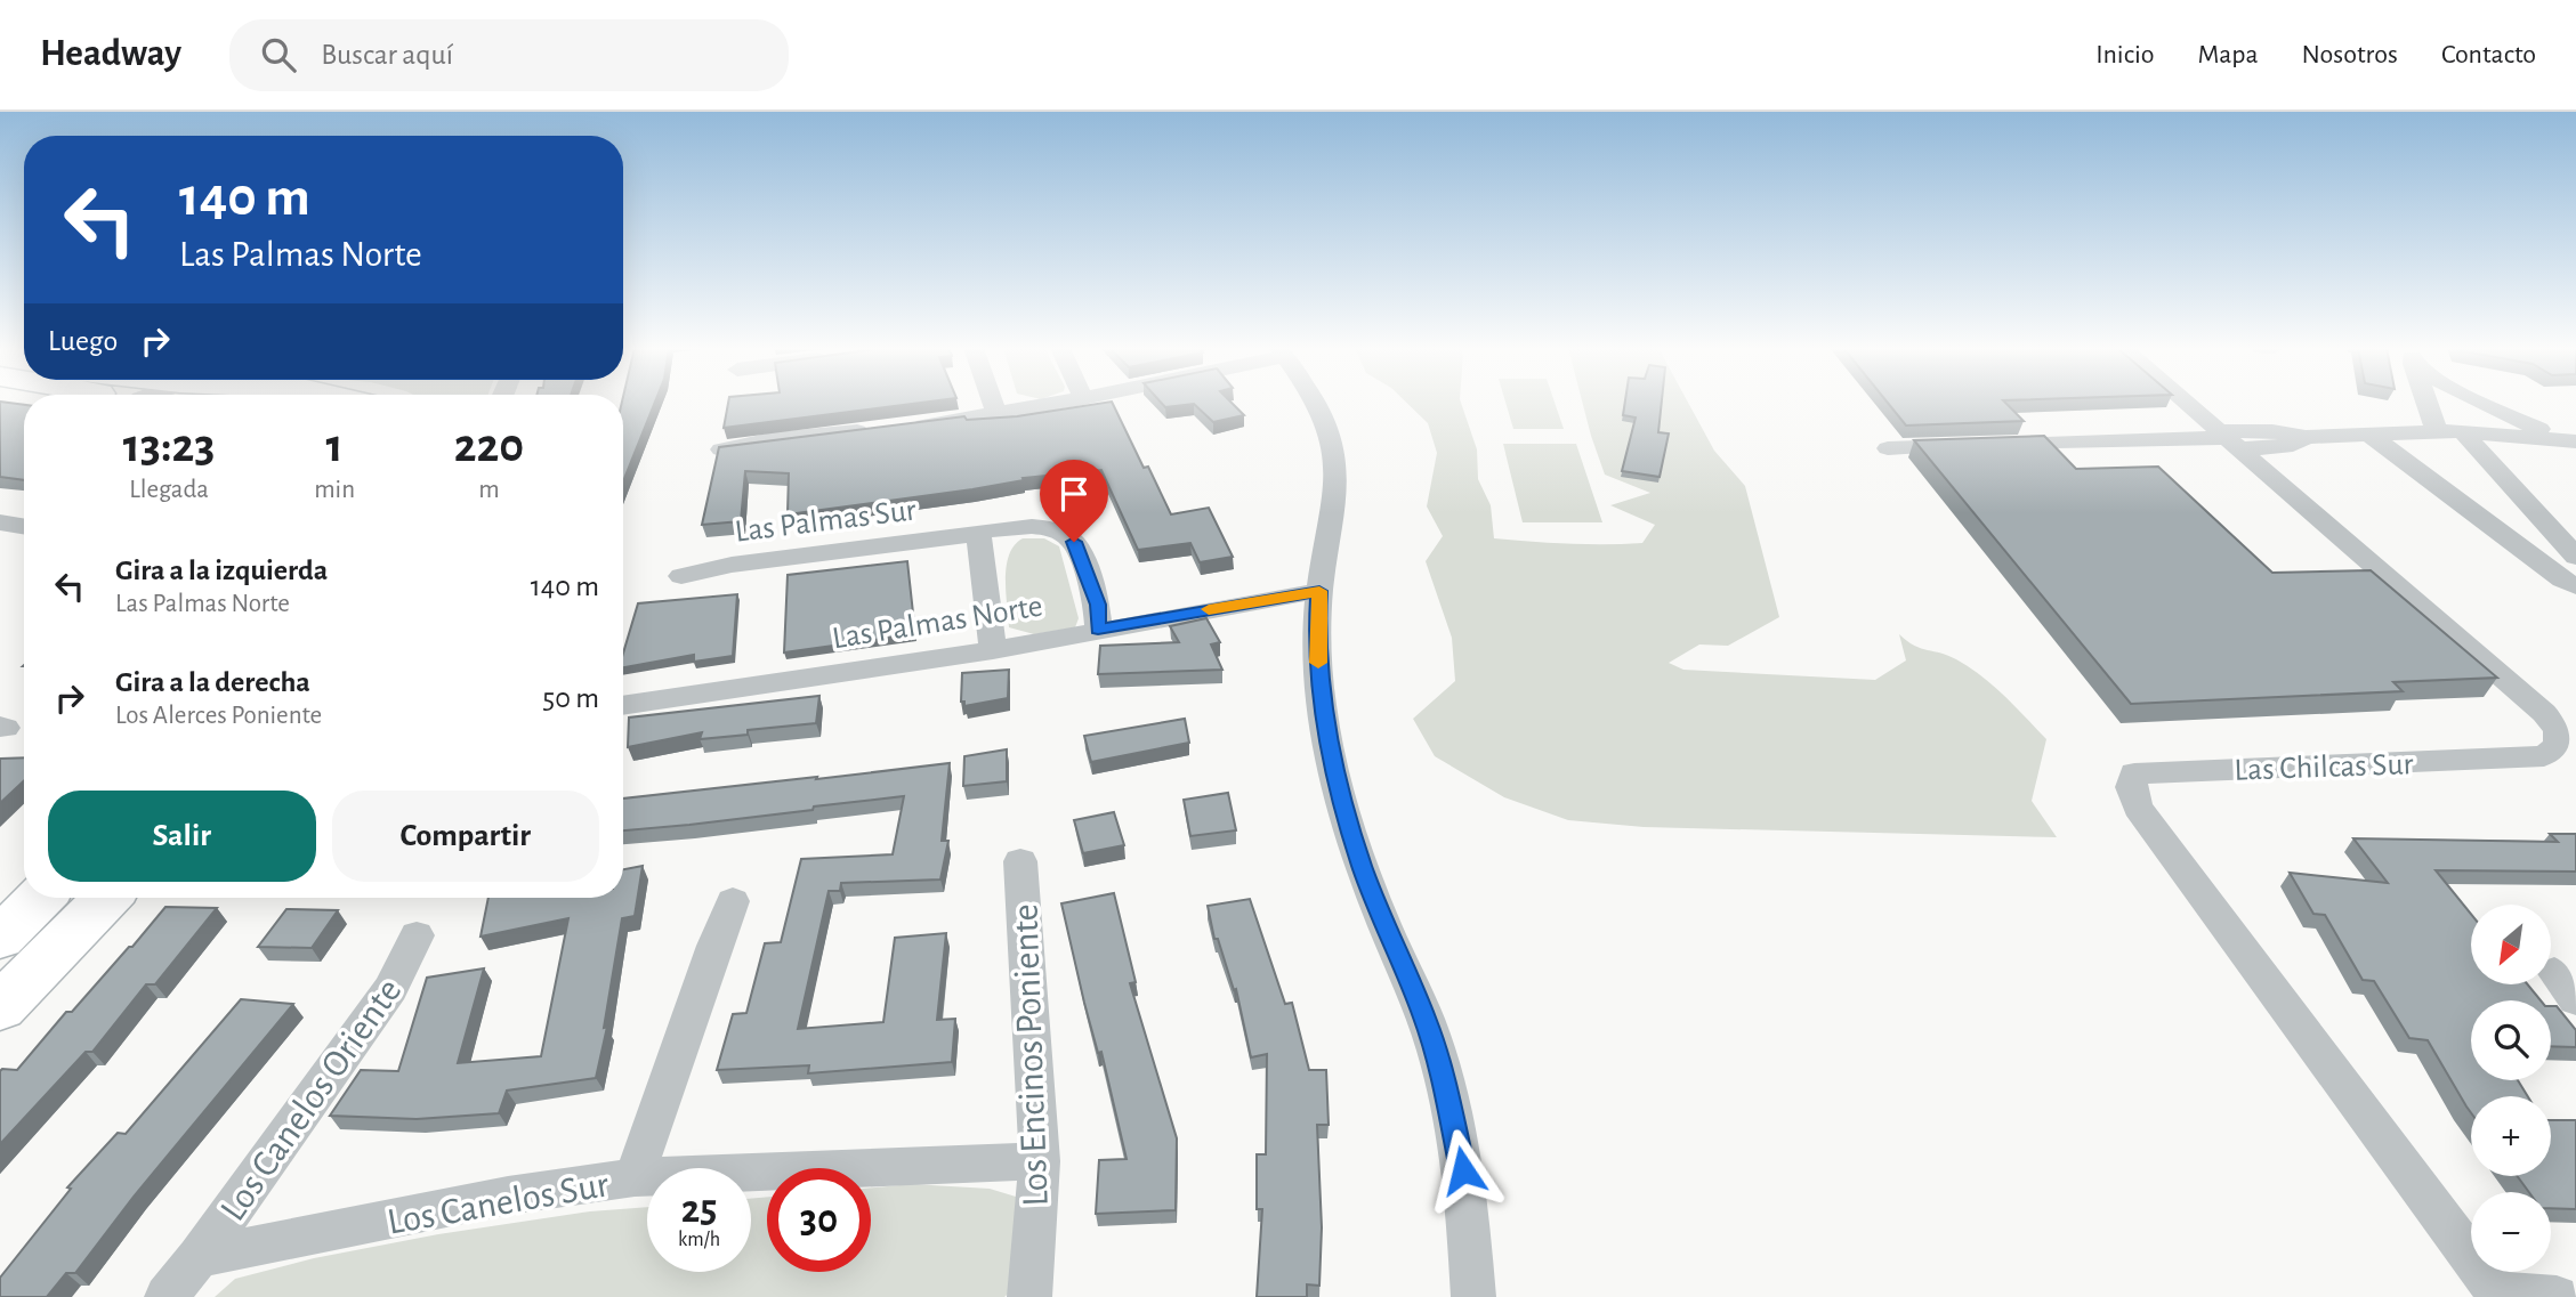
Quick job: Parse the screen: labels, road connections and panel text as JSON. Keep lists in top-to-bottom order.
{
  "streets": {
    "street": [
      "Las Palmas Sur",
      "Las Palmas Norte",
      "Las Chilcas Sur",
      "Los Encinos Poniente",
      "Los Canelos Oriente",
      "Los Canelos Sur"
    ]
  },
  "crossings": [
    ["Las Palmas Sur", "Las Palmas Norte"],
    ["Los Encinos Poniente", "Los Canelos Sur"],
    ["Los Canelos Oriente", "Los Canelos Sur"]
  ],
  "north": "bottom left",
  "page": {
    "header": "Headway",
    "search": "Buscar aquí",
    "nav": [
      "Inicio",
      "Mapa",
      "Nosotros",
      "Contacto"
    ],
    "turn": ["140 m", "Las Palmas Norte"],
    "then": "Luego",
    "eta": [
      "13:23",
      "Llegada",
      "1",
      "min",
      "220",
      "m"
    ],
    "list": [
      {
        "name": "Gira a la izquierda",
        "note": "Las Palmas Norte",
        "value": "140 m"
      },
      {
        "name": "Gira a la derecha",
        "note": "Los Alerces Poniente",
        "value": "50 m"
      }
    ],
    "buttons": ["Salir", "Compartir"],
    "map_buttons": ["+", "−"],
    "speed": "25 km/h",
    "limit": "30"
  }
}
